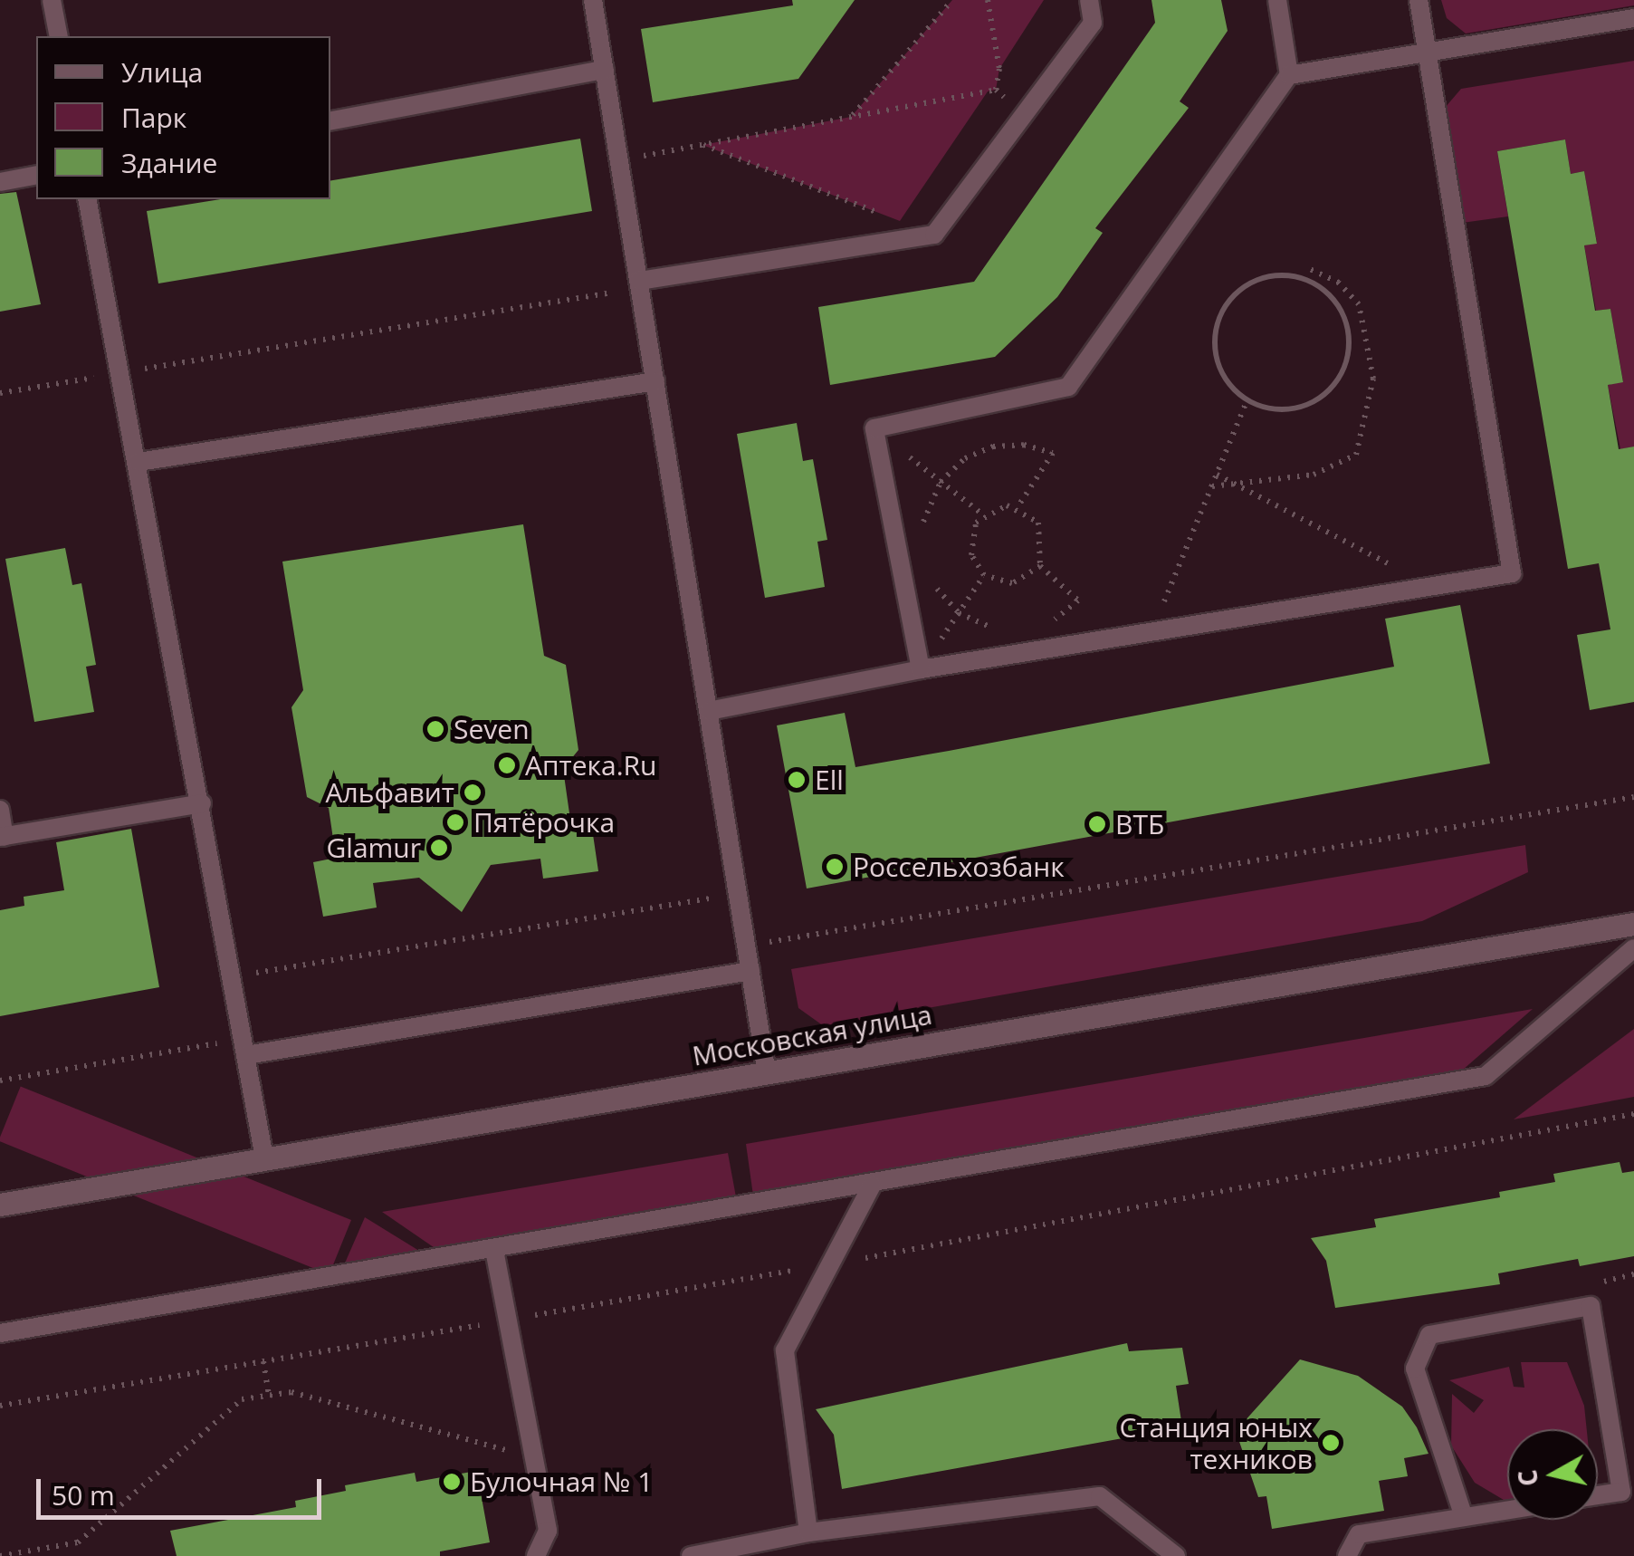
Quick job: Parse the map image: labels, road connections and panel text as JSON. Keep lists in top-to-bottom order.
{
  "streets": {
    "street": ["Московская улица"]
  },
  "places": [
    "Seven",
    "Аптека.Ru",
    "Ell",
    "Альфавит",
    "Пятёрочка",
    "ВТБ",
    "Glamur",
    "Россельхозбанк",
    "Станция юных техников",
    "Булочная № 1"
  ],
  "legend": ["Улица", "Парк", "Здание"],
  "scale_bar": "50 m",
  "north": "left"
}
